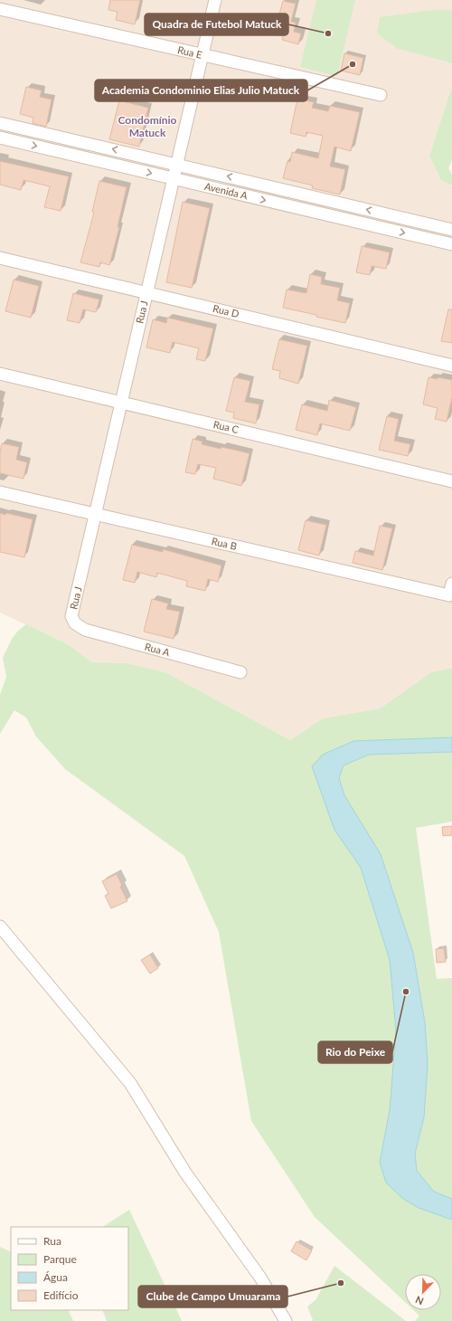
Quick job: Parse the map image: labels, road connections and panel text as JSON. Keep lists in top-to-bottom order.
{
  "streets": {
    "street": [
      "Rua E",
      "Avenida A",
      "Rua D",
      "Rua J",
      "Rua C",
      "Rua B",
      "Rua A"
    ]
  },
  "crossings": [
    ["Rua E", "Rua J"],
    ["Avenida A", "Rua J"],
    ["Rua D", "Rua J"],
    ["Rua J", "Rua C"],
    ["Rua J", "Rua B"],
    ["Rua J", "Rua A"]
  ],
  "districts": ["Condomínio Matuck"],
  "places": [
    "Quadra de Futebol Matuck",
    "Academia Condominio Elias Julio Matuck",
    "Rio do Peixe",
    "Clube de Campo Umuarama"
  ],
  "legend": [
    "Rua",
    "Parque",
    "Água",
    "Edifício"
  ],
  "north": "bottom left"
}
